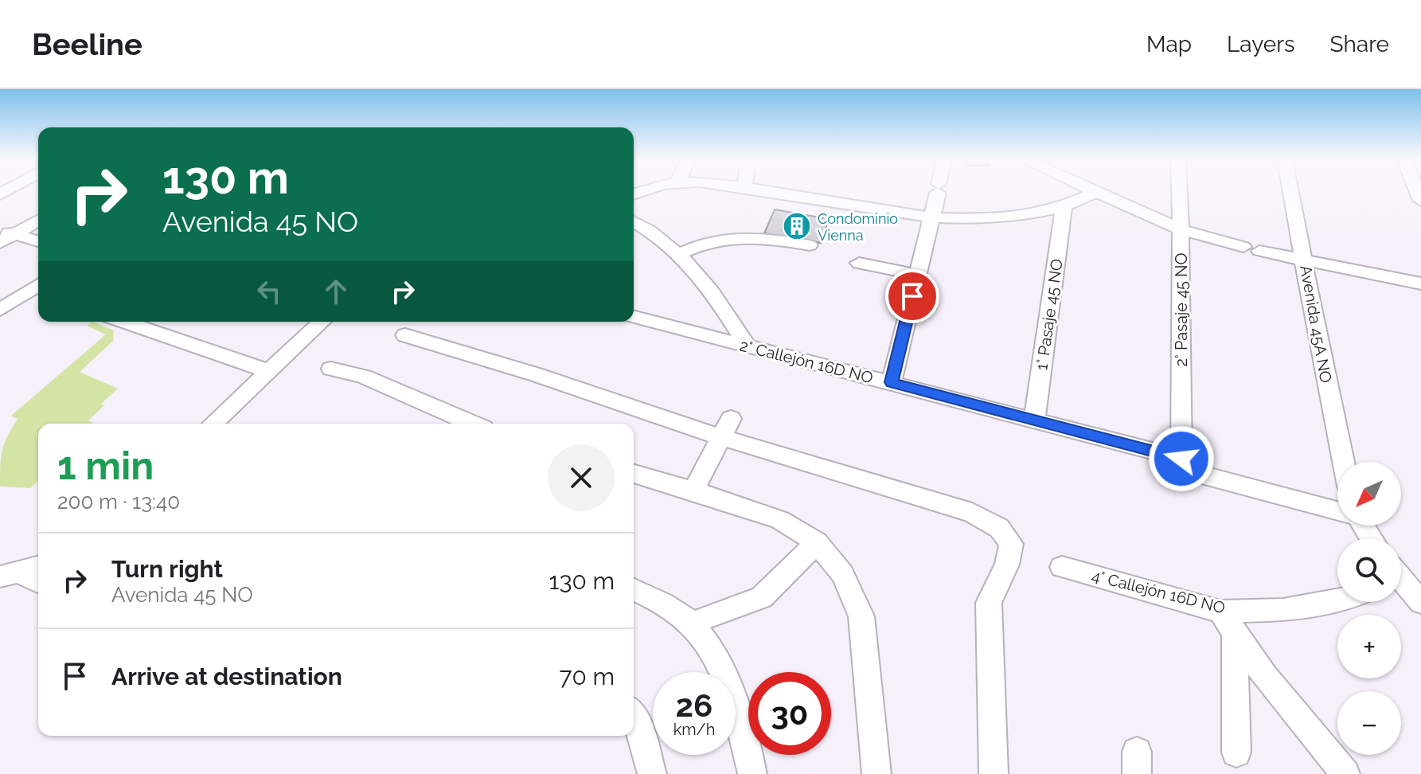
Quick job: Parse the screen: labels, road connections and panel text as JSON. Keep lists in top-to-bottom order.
{
  "streets": {
    "street": [
      "2° Pasaje 45 NO",
      "1° Pasaje 45 NO",
      "Avenida 45A NO",
      "2° Callejón 16D NO",
      "4° Callejón 16D NO"
    ]
  },
  "crossings": [
    ["2° Pasaje 45 NO", "2° Callejón 16D NO"],
    ["1° Pasaje 45 NO", "2° Callejón 16D NO"]
  ],
  "places": {
    "building": ["Condominio Vienna"]
  },
  "north": "bottom left",
  "page": {
    "header": "Beeline",
    "nav": ["Map", "Layers", "Share"],
    "turn": ["130 m", "Avenida 45 NO"],
    "heading": ["1 min", "200 m · 13:40"],
    "map_buttons": ["+", "−"],
    "list": [
      {
        "name": "Turn right",
        "note": "Avenida 45 NO",
        "value": "130 m"
      },
      {
        "name": "Arrive at destination",
        "value": "70 m"
      }
    ],
    "speed": "26 km/h",
    "limit": "30"
  }
}
